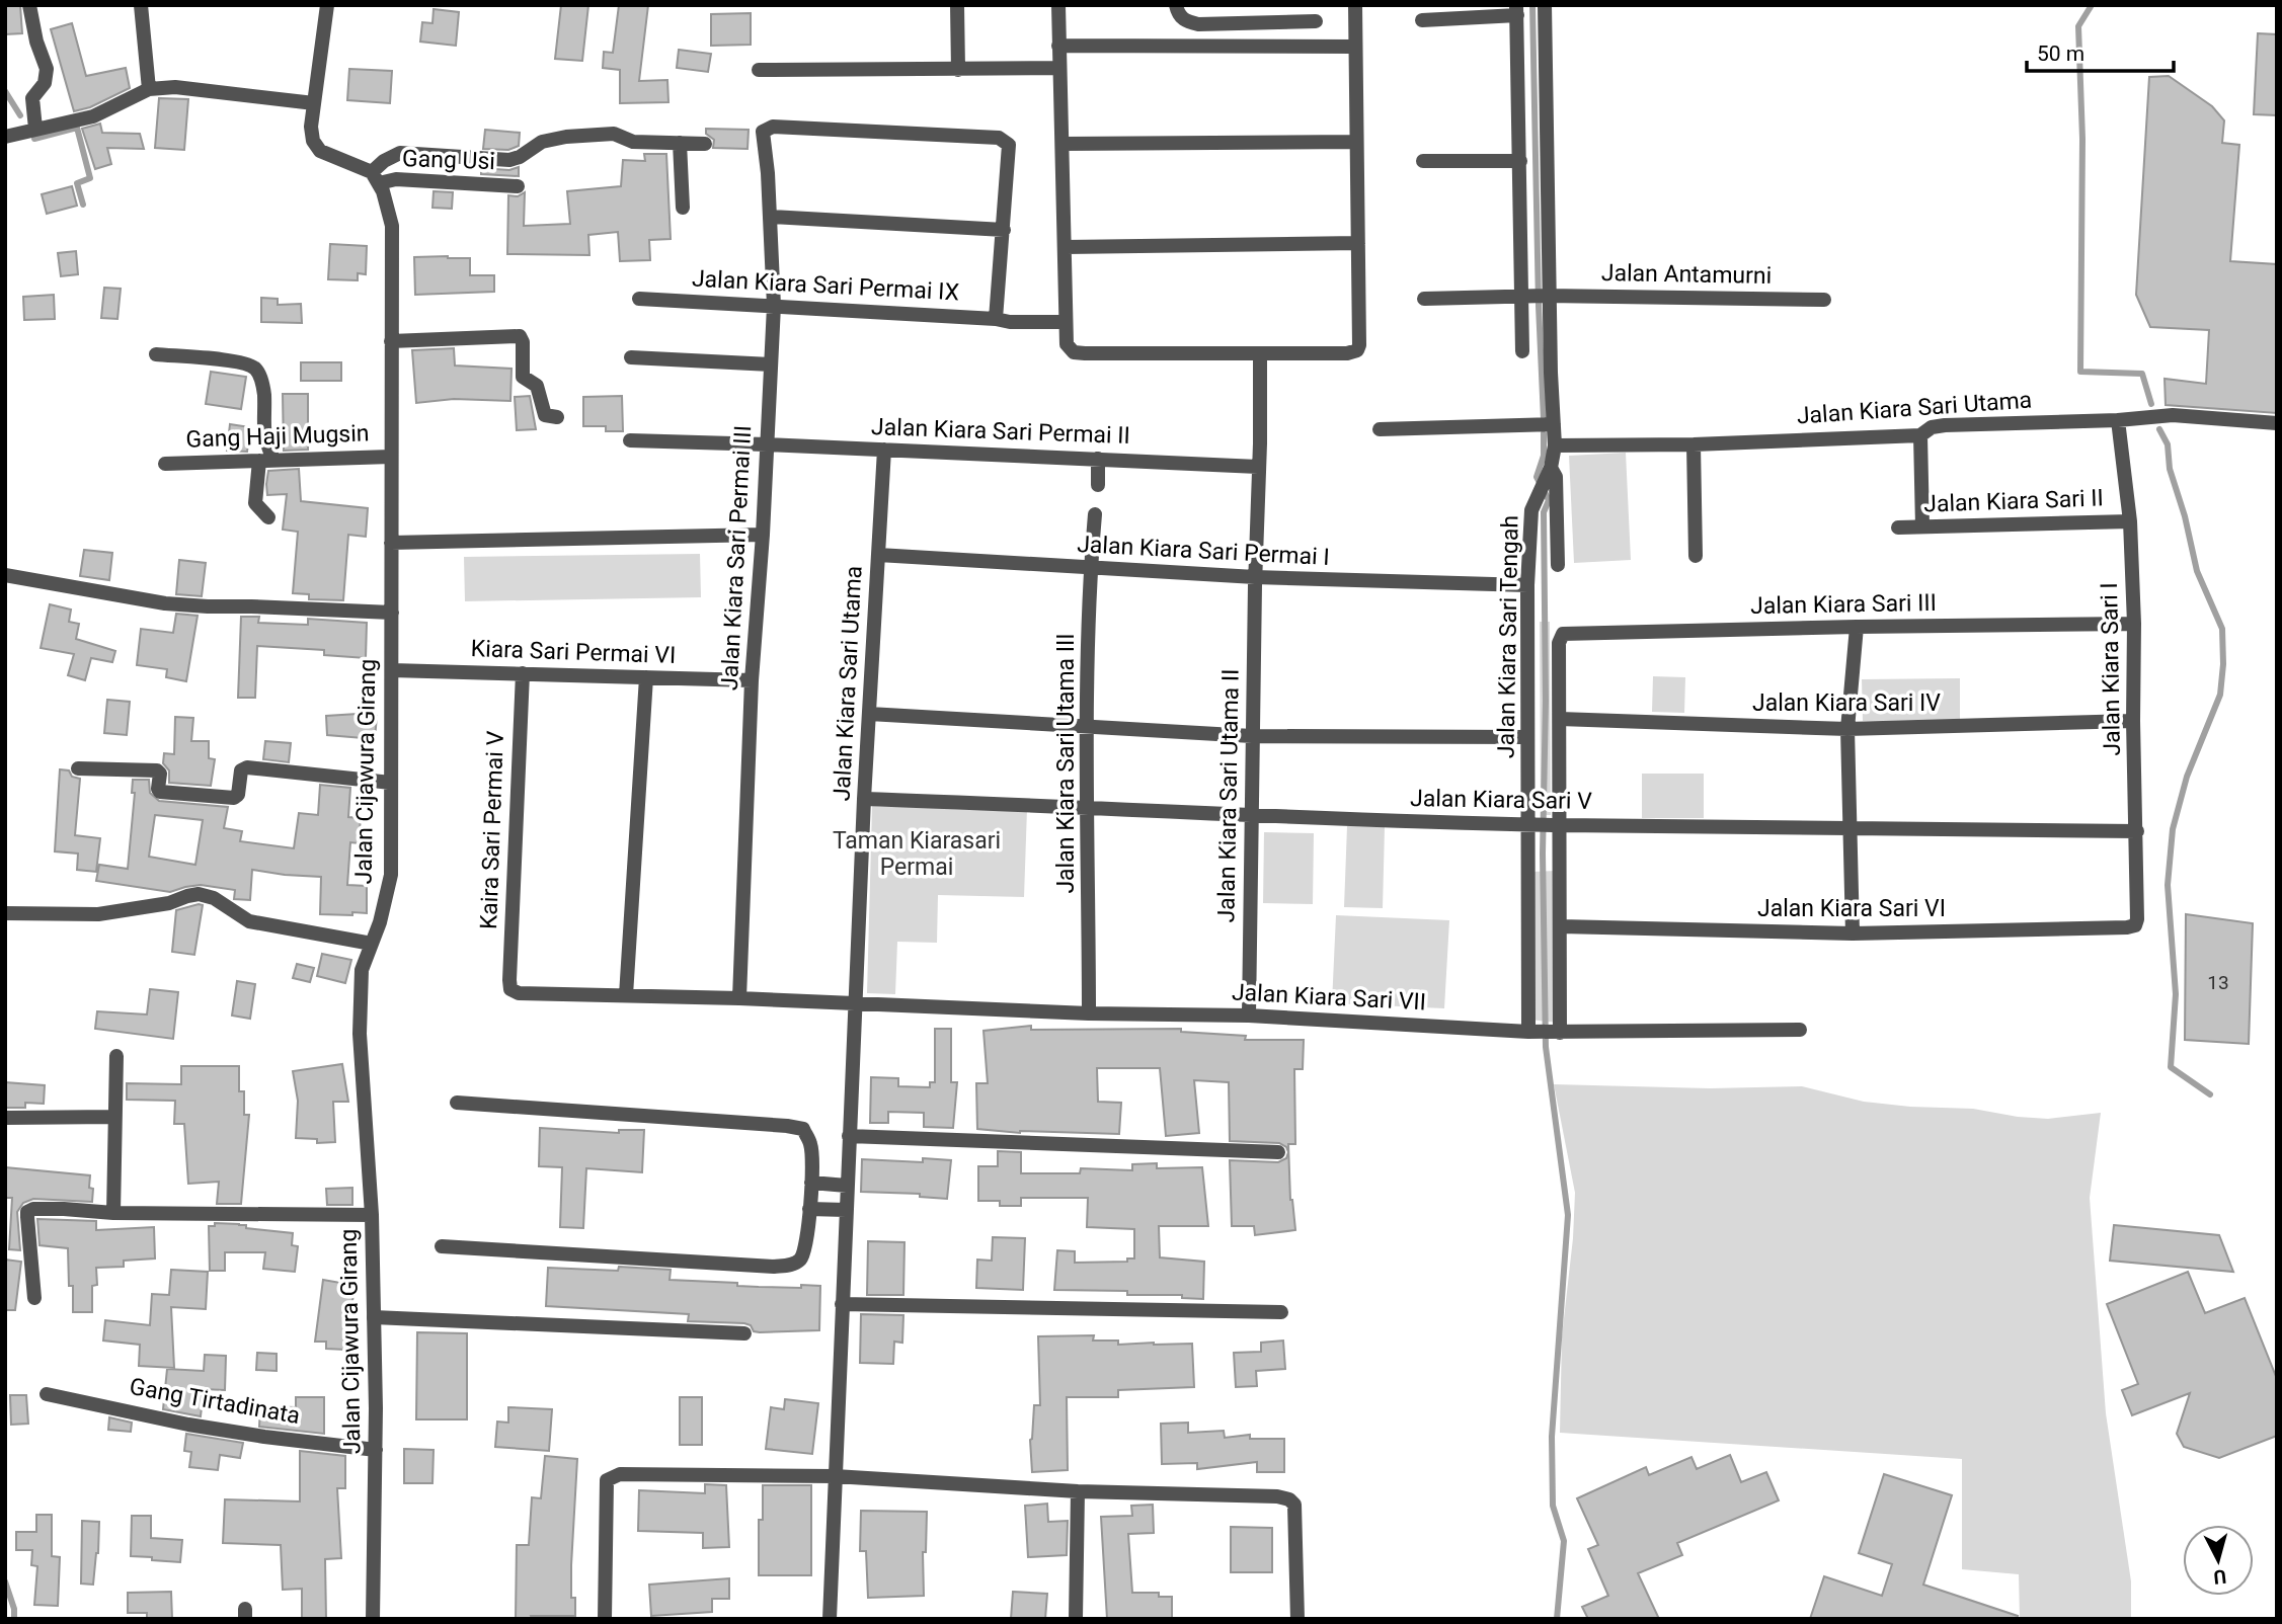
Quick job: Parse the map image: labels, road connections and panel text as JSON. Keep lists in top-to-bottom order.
{
  "streets": {
    "street": [
      "Gang Usi",
      "Jalan Antamurni",
      "Jalan Kiara Sari Permai IX",
      "Jalan Kiara Sari Utama",
      "Jalan Kiara Sari Permai II",
      "Gang Haji Mugsin",
      "Jalan Kiara Sari II",
      "Jalan Kiara Sari Permai I",
      "Jalan Kiara Sari Permai III",
      "Jalan Kiara Sari III",
      "Jalan Kiara Sari Tengah",
      "Kiara Sari Permai VI",
      "Jalan Kiara Sari I",
      "Jalan Kiara Sari IV",
      "Jalan Kiara Sari Utama III",
      "Jalan Cijawura Girang",
      "Jalan Kiara Sari Utama II",
      "Jalan Kiara Sari V",
      "Kaira Sari Permai V",
      "Jalan Kiara Sari VI",
      "Jalan Kiara Sari VII",
      "Gang Tirtadinata"
    ]
  },
  "crossings": [
    ["Gang Usi", "Jalan Cijawura Girang"],
    ["Jalan Kiara Sari Permai IX", "Jalan Kiara Sari Permai III"],
    ["Jalan Kiara Sari Utama", "Jalan Kiara Sari Permai II"],
    ["Jalan Kiara Sari Utama", "Jalan Kiara Sari Permai I"],
    ["Jalan Kiara Sari Utama", "Jalan Kiara Sari I"],
    ["Jalan Kiara Sari Utama", "Jalan Kiara Sari V"],
    ["Jalan Kiara Sari Utama", "Jalan Kiara Sari VII"],
    ["Jalan Kiara Sari Permai II", "Jalan Kiara Sari Permai III"],
    ["Gang Haji Mugsin", "Jalan Cijawura Girang"],
    ["Jalan Kiara Sari II", "Jalan Kiara Sari I"],
    ["Jalan Kiara Sari Permai I", "Jalan Kiara Sari Tengah"],
    ["Jalan Kiara Sari Permai I", "Jalan Kiara Sari Utama III"],
    ["Jalan Kiara Sari Permai I", "Jalan Kiara Sari Utama II"],
    ["Jalan Kiara Sari Permai III", "Kiara Sari Permai VI"],
    ["Jalan Kiara Sari Permai III", "Jalan Kiara Sari VII"],
    ["Jalan Kiara Sari III", "Jalan Kiara Sari Tengah"],
    ["Jalan Kiara Sari III", "Jalan Kiara Sari I"],
    ["Jalan Kiara Sari Tengah", "Jalan Kiara Sari IV"],
    ["Jalan Kiara Sari Tengah", "Jalan Kiara Sari V"],
    ["Jalan Kiara Sari Tengah", "Jalan Kiara Sari VI"],
    ["Jalan Kiara Sari Tengah", "Jalan Kiara Sari VII"],
    ["Kiara Sari Permai VI", "Jalan Cijawura Girang"],
    ["Kiara Sari Permai VI", "Kaira Sari Permai V"],
    ["Jalan Kiara Sari I", "Jalan Kiara Sari IV"],
    ["Jalan Kiara Sari I", "Jalan Kiara Sari V"],
    ["Jalan Kiara Sari I", "Jalan Kiara Sari VI"],
    ["Jalan Kiara Sari Utama III", "Jalan Kiara Sari V"],
    ["Jalan Kiara Sari Utama III", "Jalan Kiara Sari VII"],
    ["Jalan Cijawura Girang", "Gang Tirtadinata"],
    ["Jalan Kiara Sari Utama II", "Jalan Kiara Sari V"],
    ["Jalan Kiara Sari Utama II", "Jalan Kiara Sari VII"],
    ["Kaira Sari Permai V", "Jalan Kiara Sari VII"]
  ],
  "parks": ["Taman Kiarasari Permai"],
  "house_numbers": ["13"],
  "scale_bar": "50 m",
  "north": "bottom"
}
